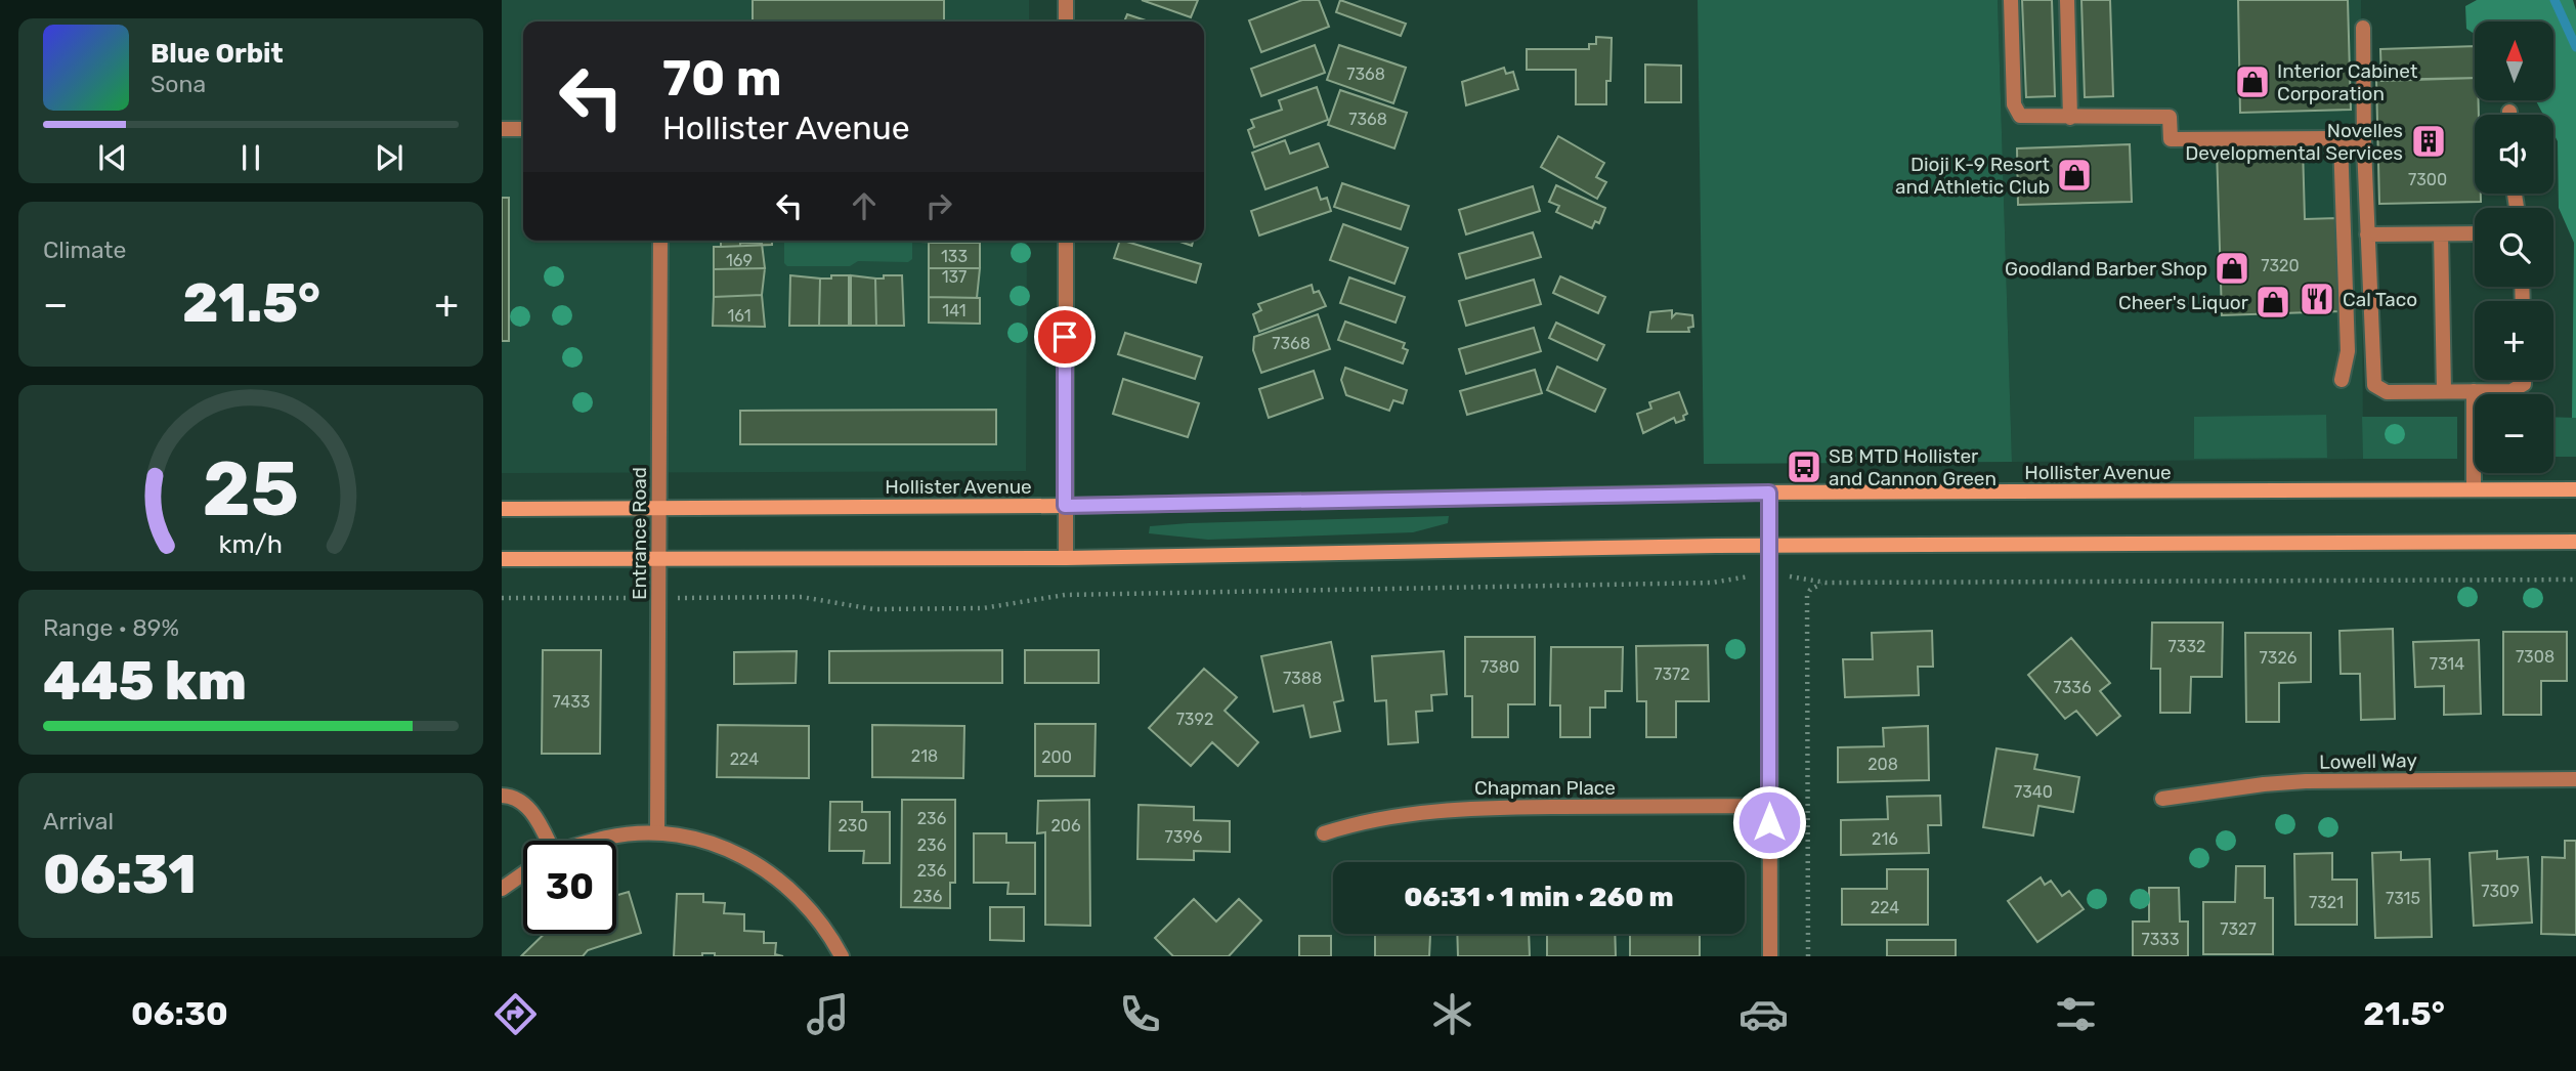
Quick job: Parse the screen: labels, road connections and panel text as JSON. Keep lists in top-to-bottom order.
{
  "streets": {
    "main road": ["Hollister Avenue"],
    "street": ["Entrance Road", "Lowell Way", "Chapman Place"]
  },
  "crossings": [
    ["Hollister Avenue", "Entrance Road"]
  ],
  "places": {
    "shop": [
      "Interior Cabinet Corporation",
      "Dioji K-9 Resort and Athletic Club",
      "Goodland Barber Shop",
      "Cheer's Liquor"
    ],
    "building": ["Novelles Developmental Services"],
    "restaurant": ["Cal Taco"],
    "bus stop": ["SB MTD Hollister and Cannon Green"]
  },
  "house_numbers": [
    "7368",
    "7368",
    "7300",
    "133",
    "169",
    "7320",
    "137",
    "141",
    "161",
    "7368",
    "7332",
    "7308",
    "7326",
    "7314",
    "7380",
    "7372",
    "7388",
    "7336",
    "7433",
    "7392",
    "218",
    "200",
    "224",
    "208",
    "7340",
    "236",
    "230",
    "206",
    "7396",
    "216",
    "236",
    "236",
    "7309",
    "236",
    "7315",
    "7321",
    "224",
    "7327",
    "7333"
  ],
  "north": "top",
  "page": {
    "map_buttons": ["+", "−"],
    "turn": ["70 m", "Hollister Avenue"],
    "song": ["Blue Orbit", "Sona"],
    "tile": [
      "Climate",
      ["Range · 89%", "445 km"],
      ["Arrival", "06:31"]
    ],
    "heat": ["−", "21.5°", "+"],
    "limit": "30",
    "trip": "06:31 · 1 min · 260 m",
    "tabs": ["06:30", "21.5°"],
    "gauge": ["25", "km/h"]
  }
}
